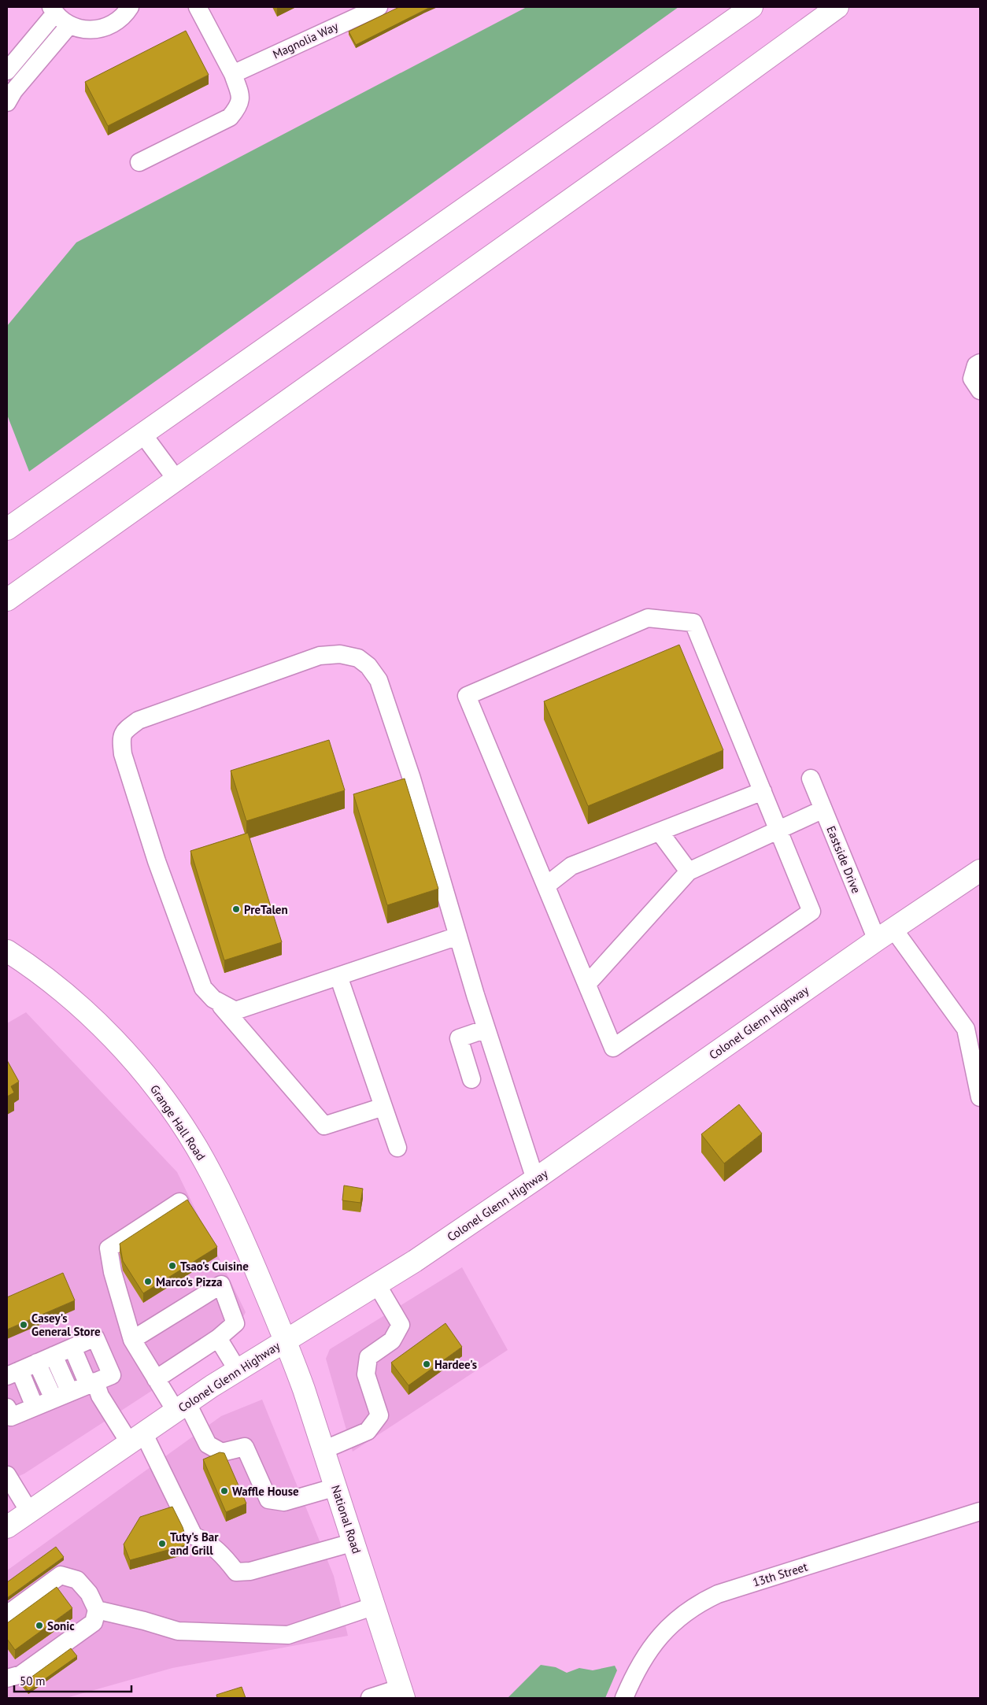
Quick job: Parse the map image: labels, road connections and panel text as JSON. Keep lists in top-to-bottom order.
{
  "streets": {
    "main road": ["Colonel Glenn Highway", "Grange Hall Road", "National Road"],
    "street": ["Magnolia Way", "Eastside Drive", "13th Street"]
  },
  "crossings": [
    ["Eastside Drive", "Colonel Glenn Highway"],
    ["Colonel Glenn Highway", "Grange Hall Road"],
    ["Colonel Glenn Highway", "National Road"],
    ["Grange Hall Road", "National Road"]
  ],
  "places": [
    "PreTalen",
    "Tsao's Cuisine",
    "Marco's Pizza",
    "Casey's General Store",
    "Hardee's",
    "Waffle House",
    "Tuty's Bar and Grill",
    "Sonic"
  ],
  "scale_bar": "50 m"
}
